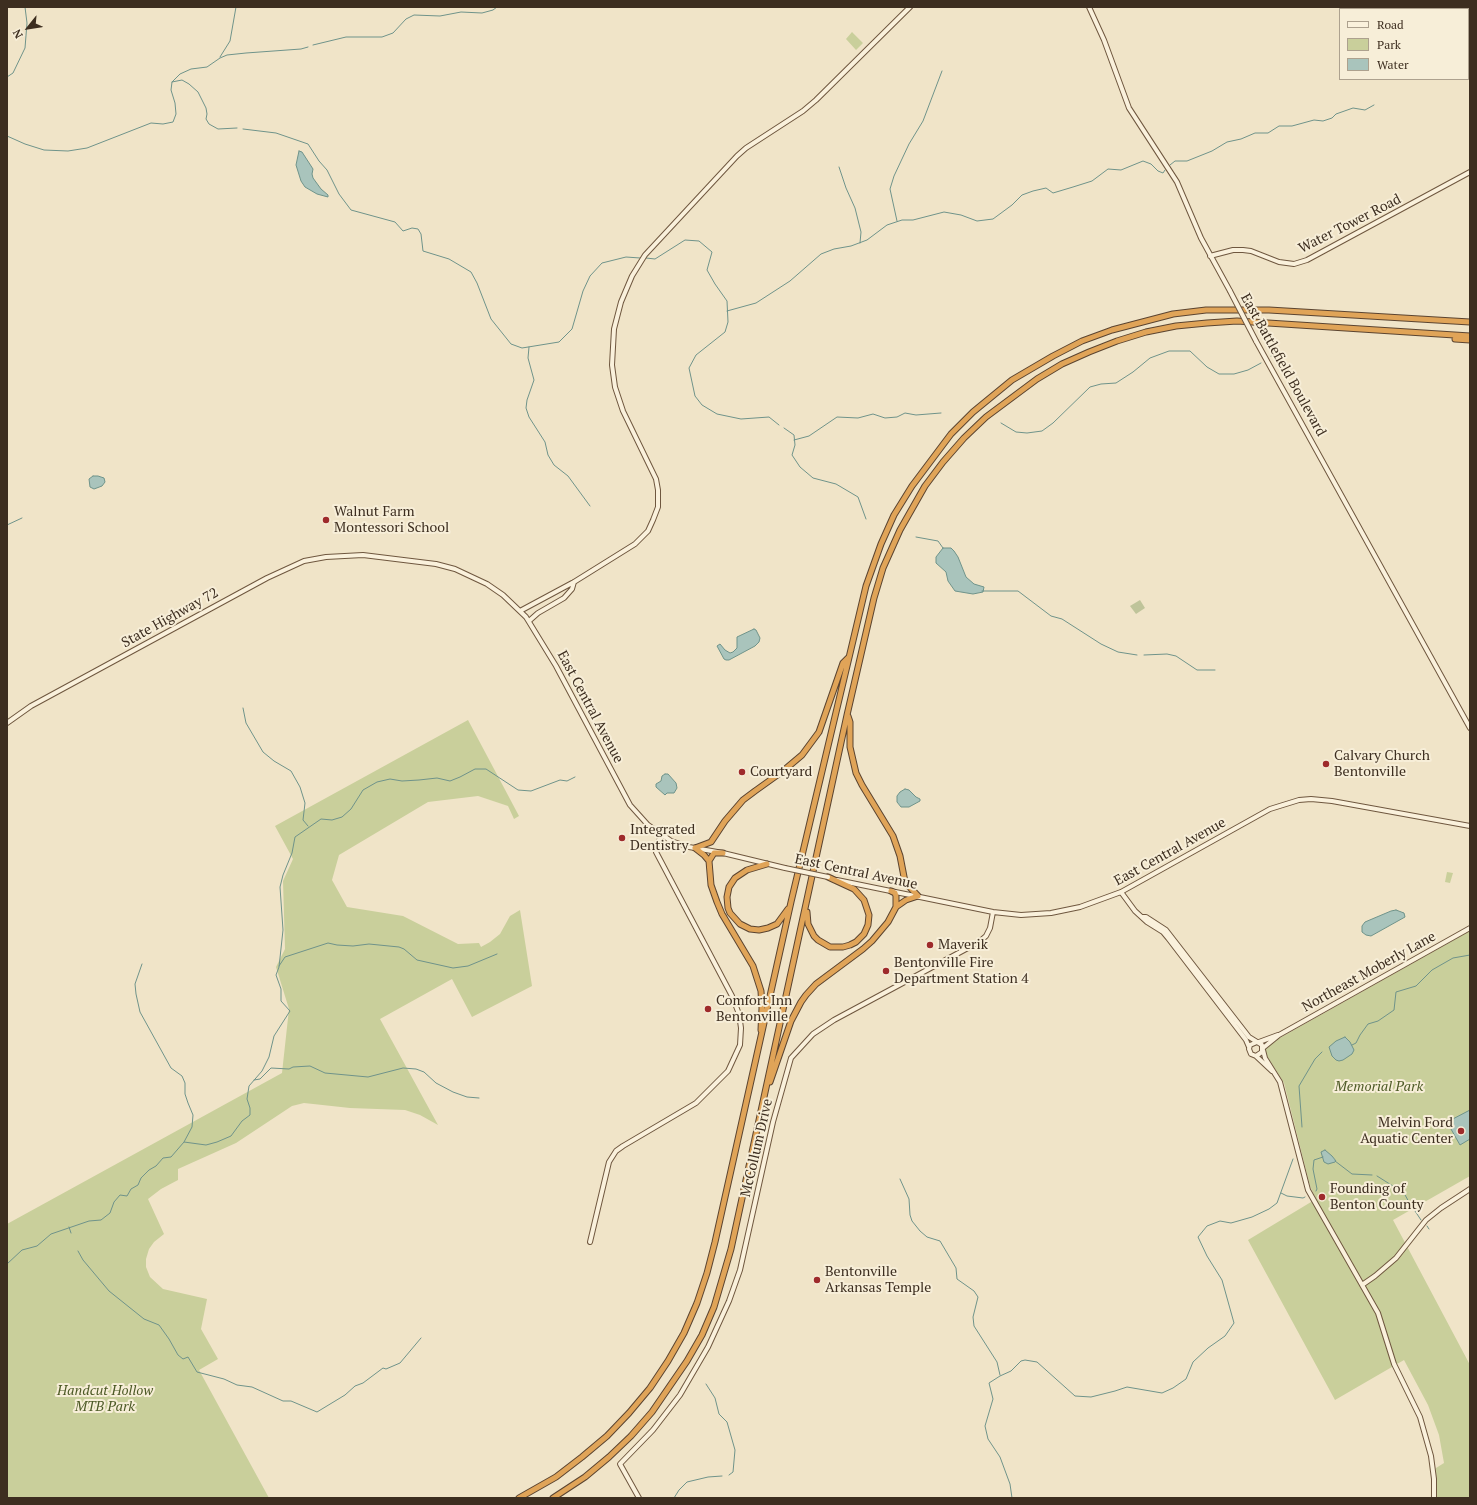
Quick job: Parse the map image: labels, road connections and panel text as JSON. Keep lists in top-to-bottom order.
{
  "streets": {
    "street": [
      "Water Tower Road",
      "East Battlefield Boulevard",
      "State Highway 72",
      "East Central Avenue",
      "Northeast Moberly Lane",
      "McCollum Drive"
    ]
  },
  "crossings": [
    ["Water Tower Road", "East Battlefield Boulevard"],
    ["State Highway 72", "East Central Avenue"],
    ["East Central Avenue", "McCollum Drive"]
  ],
  "parks": ["Memorial Park", "Handcut Hollow MTB Park"],
  "places": [
    "Walnut Farm Montessori School",
    "Calvary Church Bentonville",
    "Courtyard",
    "Integrated Dentistry",
    "Maverik",
    "Bentonville Fire Department Station 4",
    "Comfort Inn Bentonville",
    "Melvin Ford Aquatic Center",
    "Founding of Benton County",
    "Bentonville Arkansas Temple"
  ],
  "legend": ["Road", "Park", "Water"],
  "north": "bottom left"
}
